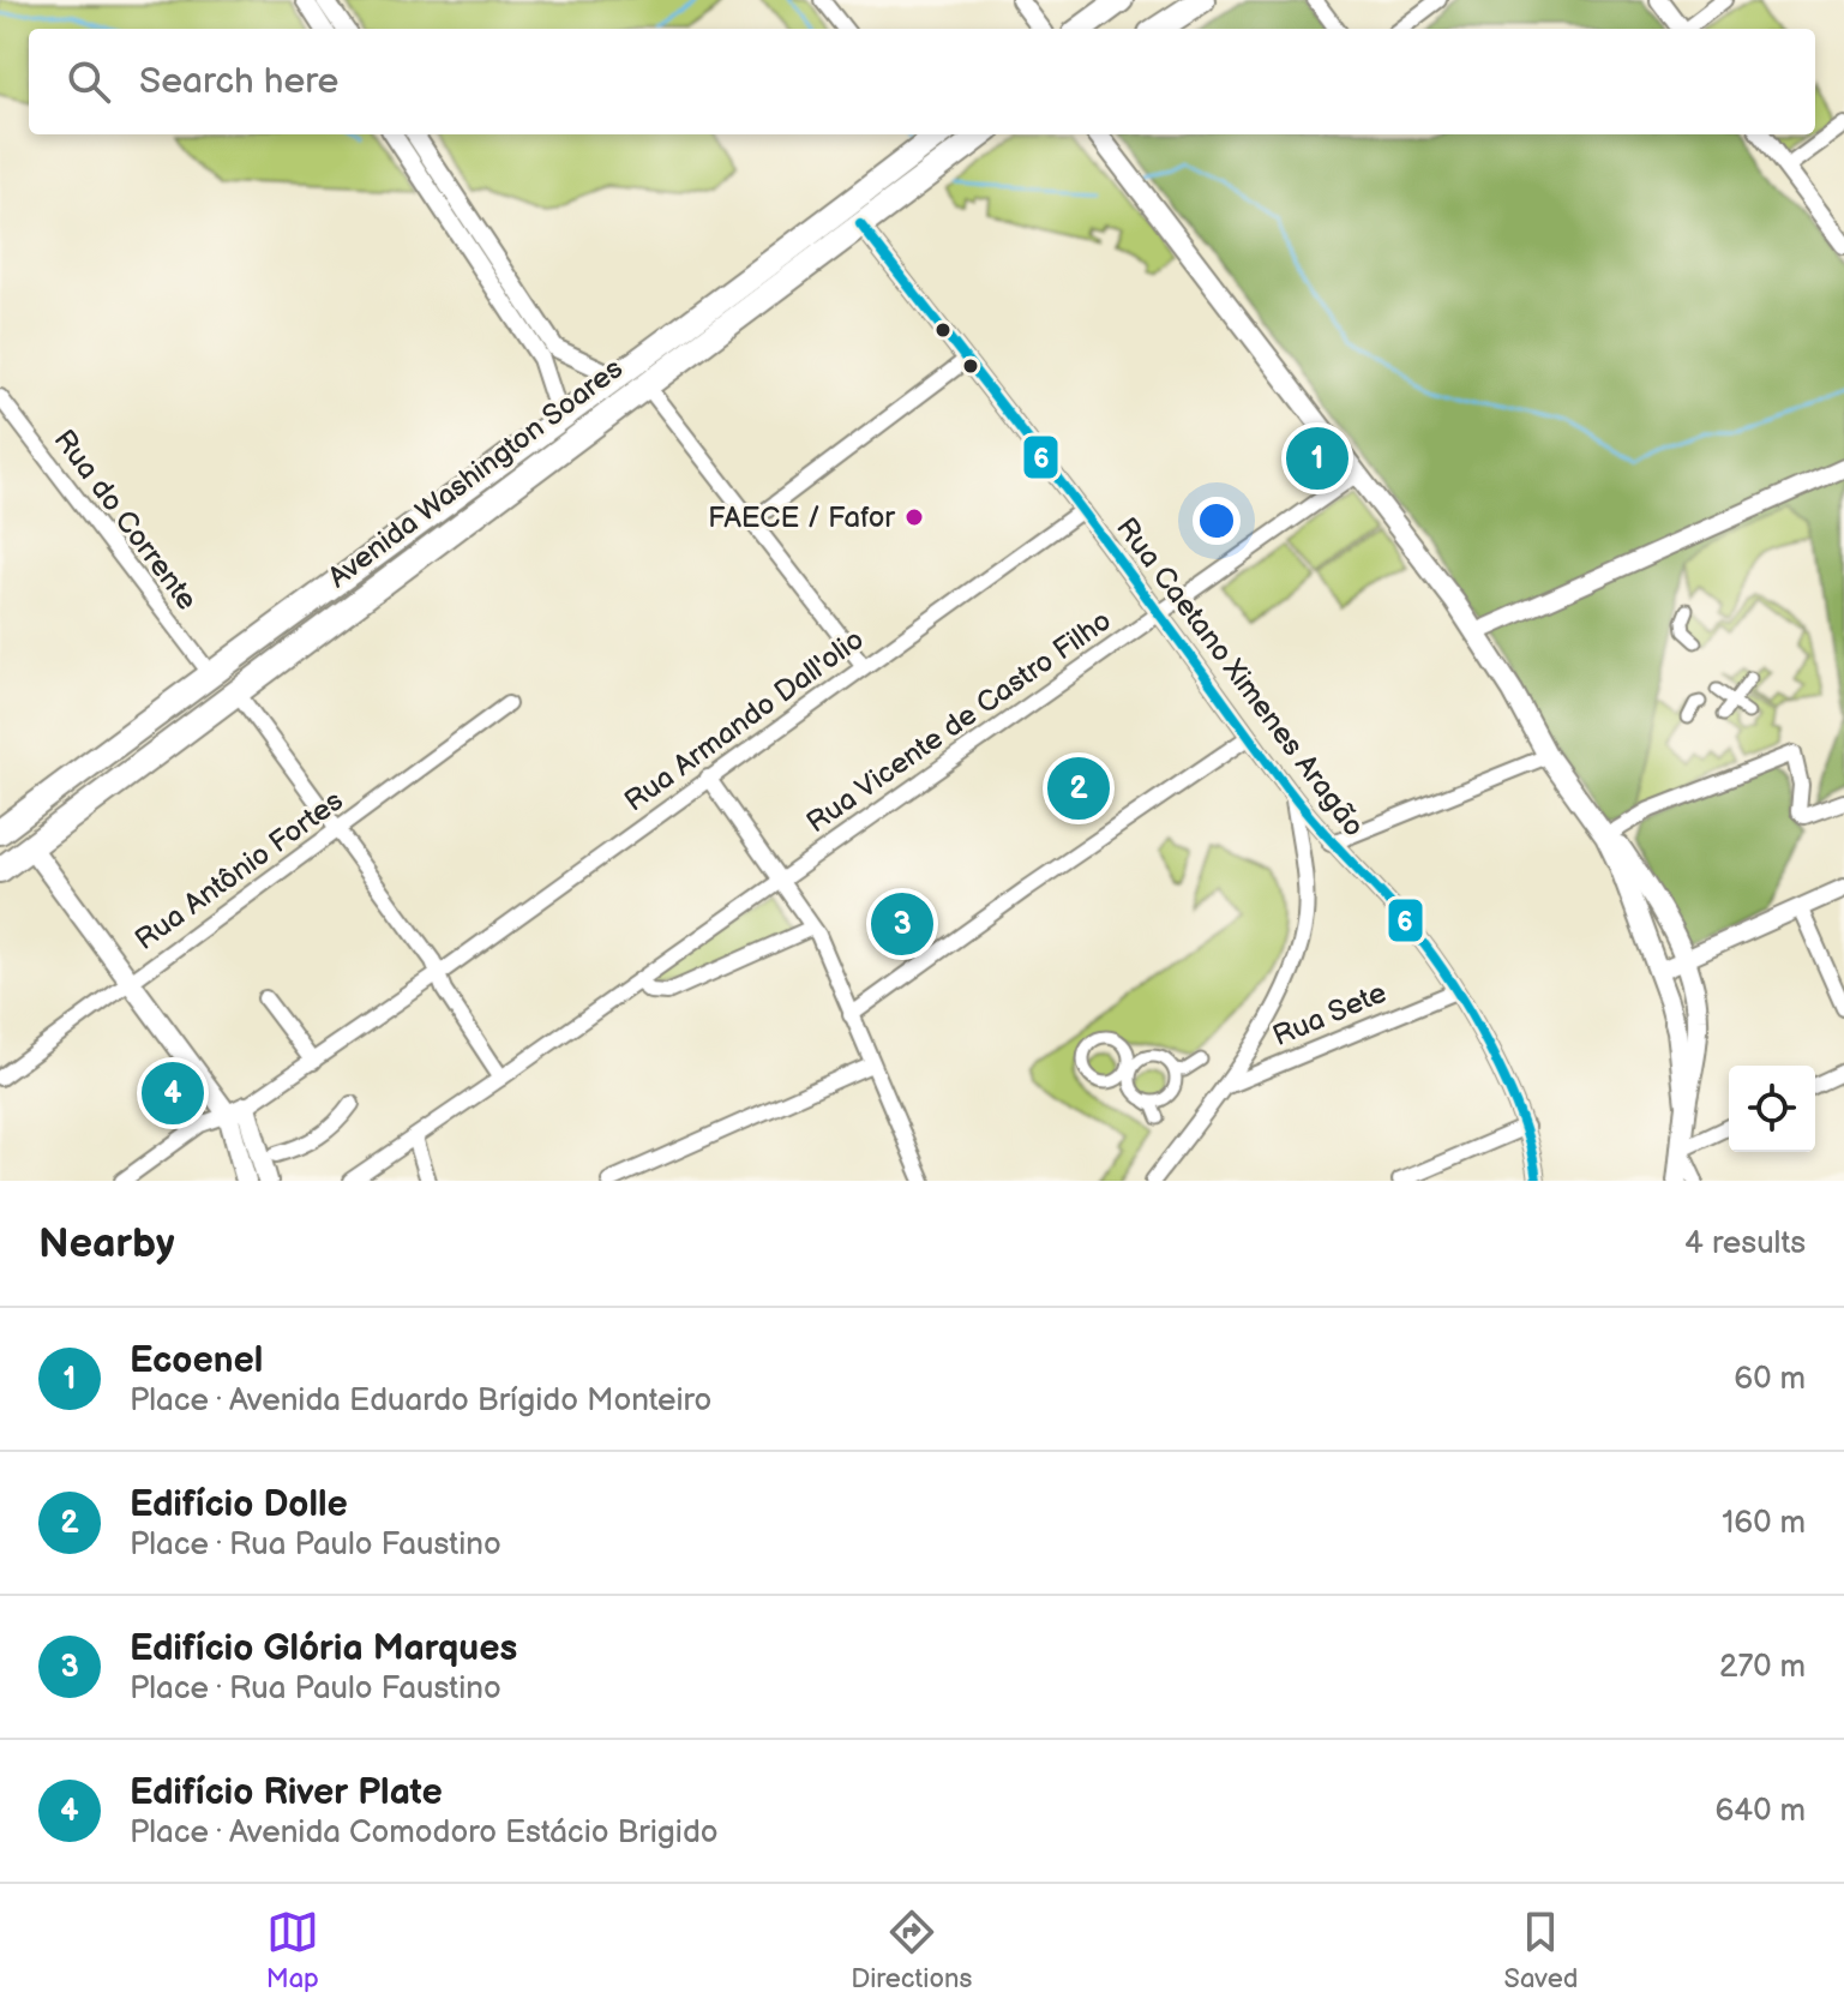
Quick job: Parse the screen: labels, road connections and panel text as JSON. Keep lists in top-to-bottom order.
{
  "streets": {
    "highway": ["Avenida Washington Soares"],
    "street": [
      "Rua do Corrente",
      "Rua Caetano Ximenes Aragão",
      "Rua Armando Dall'olio",
      "Rua Vicente de Castro Filho",
      "Rua Antônio Fortes",
      "Rua Sete"
    ]
  },
  "crossings": [
    ["Avenida Washington Soares", "Rua do Corrente"],
    ["Avenida Washington Soares", "Rua Caetano Ximenes Aragão"],
    ["Rua Caetano Ximenes Aragão", "Rua Armando Dall'olio"],
    ["Rua Caetano Ximenes Aragão", "Rua Vicente de Castro Filho"],
    ["Rua Caetano Ximenes Aragão", "Rua Sete"]
  ],
  "places": ["FAECE / Fafor"],
  "lines": ["transit line 6"],
  "page": {
    "search": "Search here",
    "pins": [
      "1",
      "2",
      "3",
      "4"
    ],
    "heading": ["Nearby", "4 results"],
    "list": [
      {
        "mark": "1",
        "name": "Ecoenel",
        "note": "Place · Avenida Eduardo Brígido Monteiro",
        "value": "60 m"
      },
      {
        "mark": "2",
        "name": "Edifício Dolle",
        "note": "Place · Rua Paulo Faustino",
        "value": "160 m"
      },
      {
        "mark": "3",
        "name": "Edifício Glória Marques",
        "note": "Place · Rua Paulo Faustino",
        "value": "270 m"
      },
      {
        "mark": "4",
        "name": "Edifício River Plate",
        "note": "Place · Avenida Comodoro Estácio Brigido",
        "value": "640 m"
      }
    ],
    "nav": ["Map", "Directions", "Saved"]
  }
}
